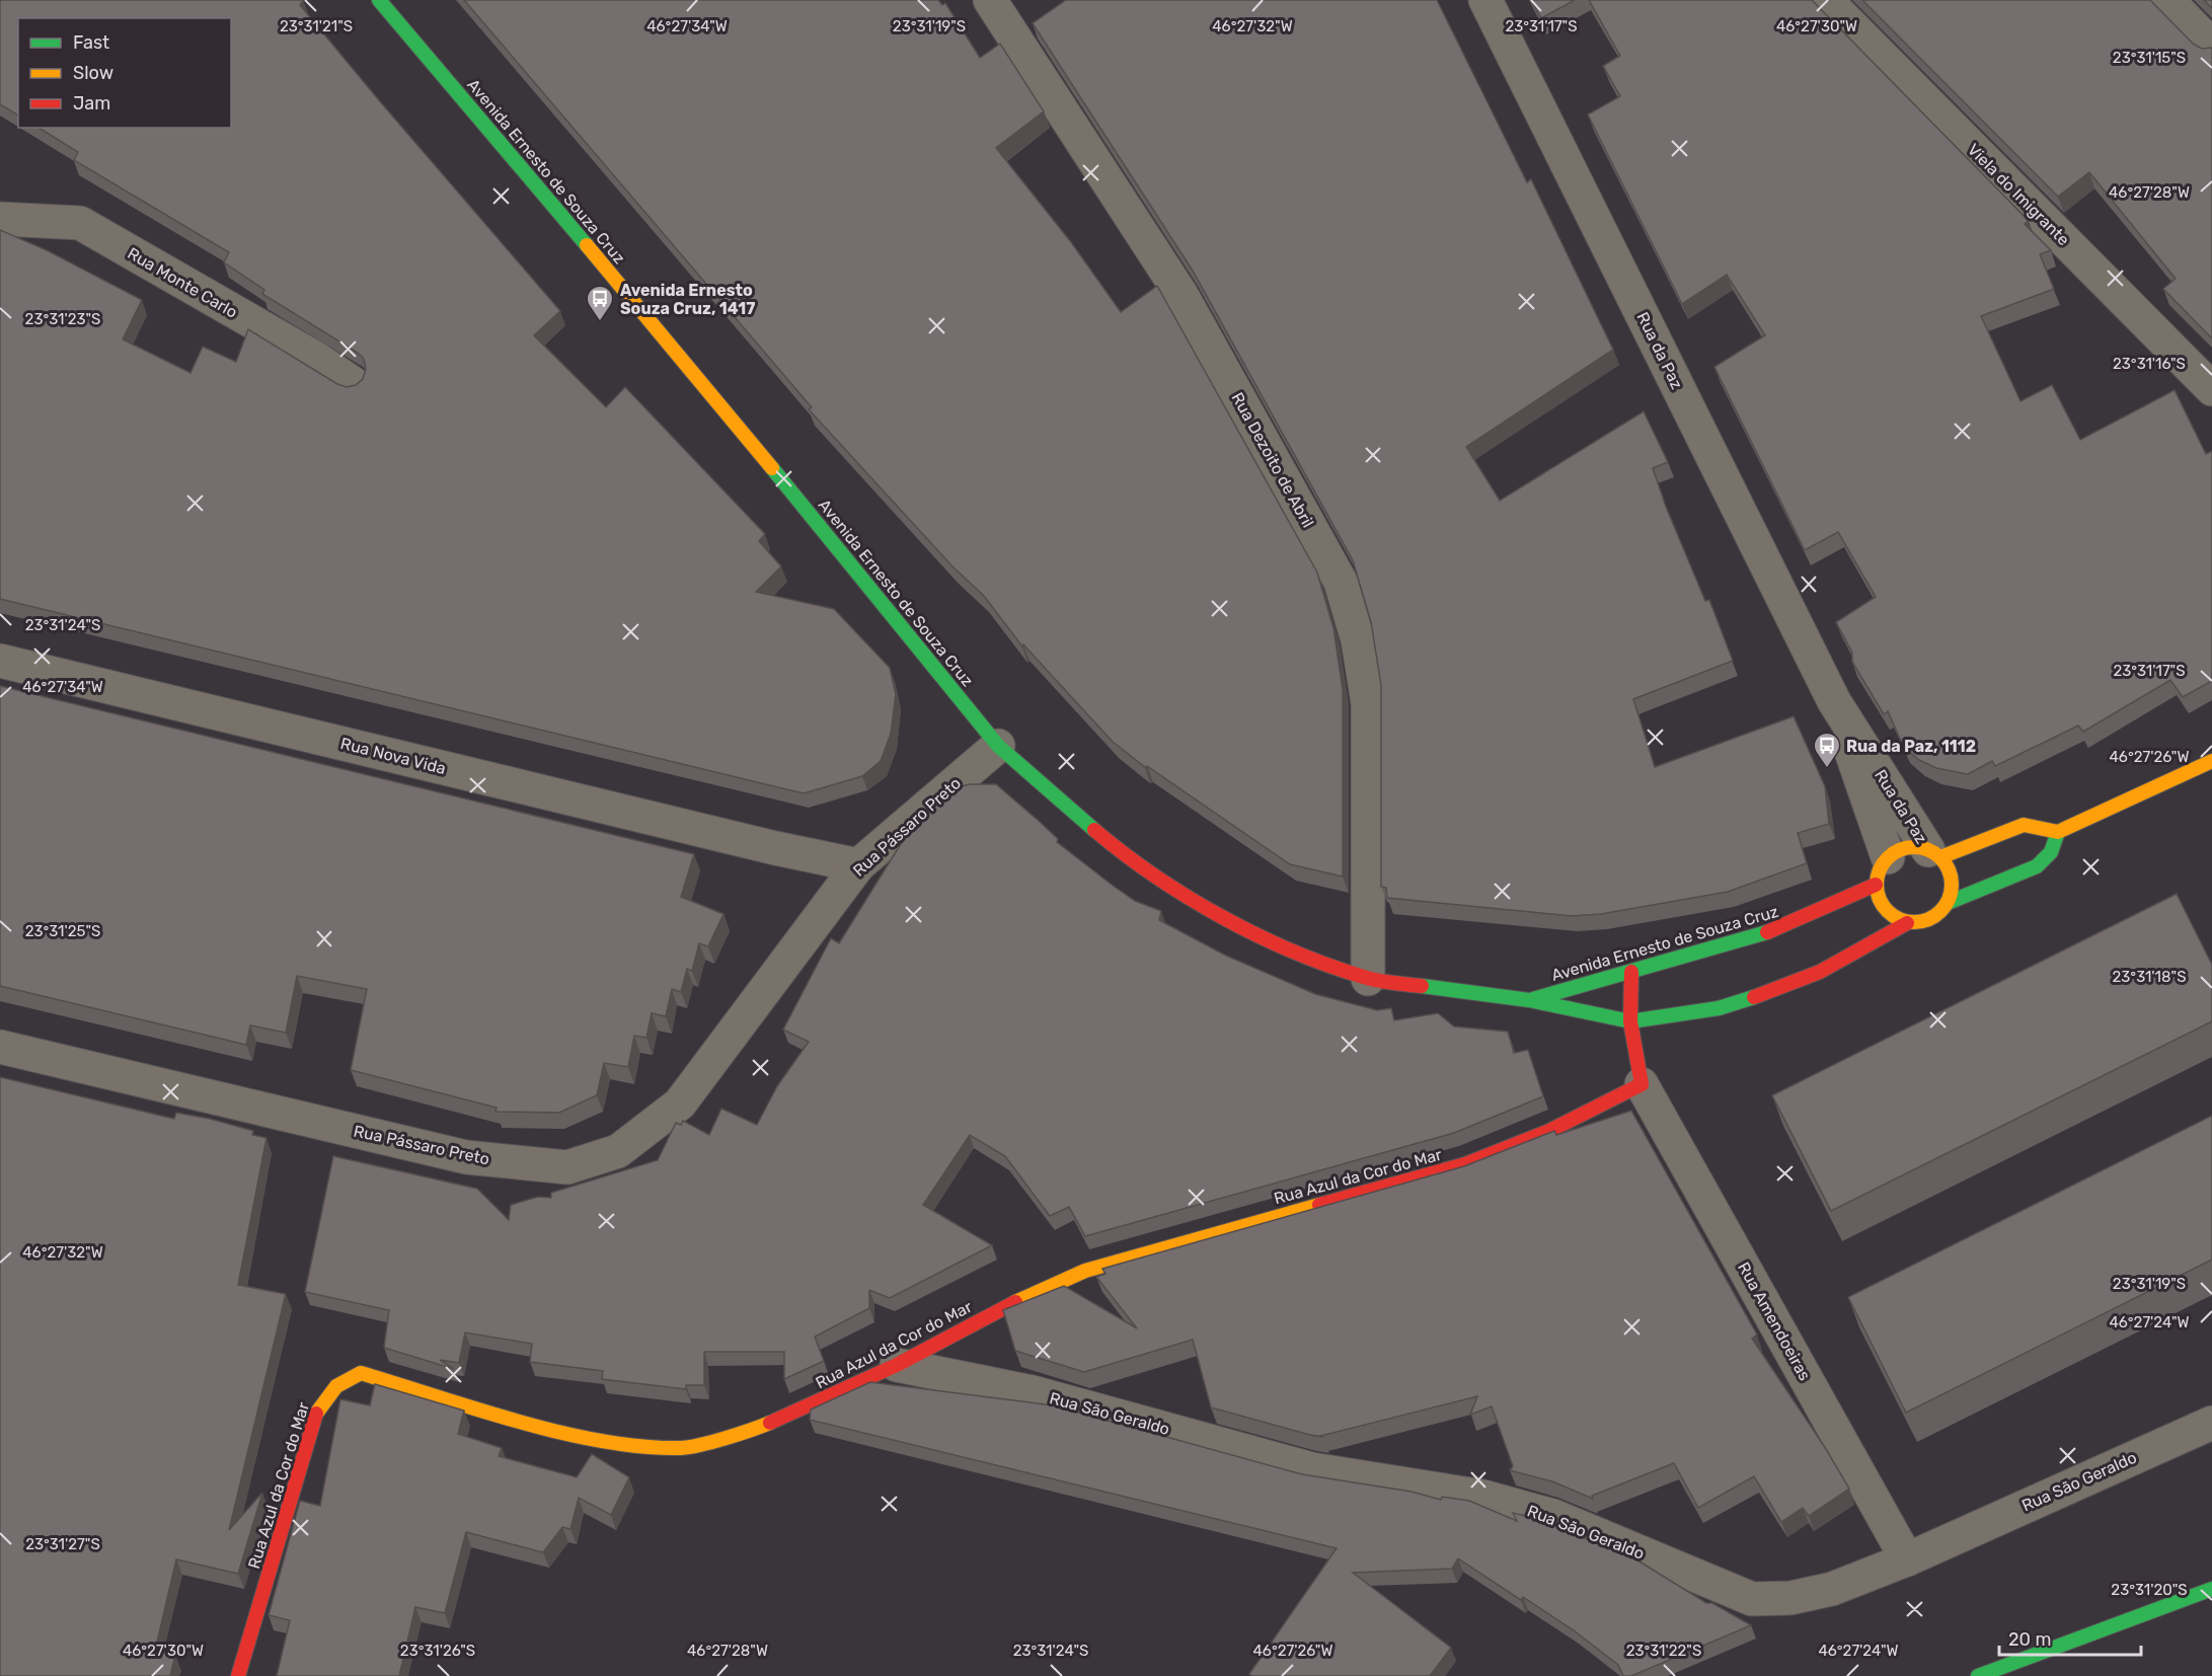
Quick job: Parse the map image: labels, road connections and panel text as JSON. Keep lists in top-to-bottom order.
{
  "streets": {
    "main road": ["Avenida Ernesto de Souza Cruz", "Rua Azul da Cor do Mar"],
    "street": [
      "Viela do Imigrante",
      "Rua Monte Carlo",
      "Rua da Paz",
      "Rua Dezoito de Abril",
      "Rua Nova Vida",
      "Rua Pássaro Preto",
      "Rua Amendoeiras",
      "Rua São Geraldo"
    ]
  },
  "crossings": [
    ["Avenida Ernesto de Souza Cruz", "Rua da Paz"],
    ["Avenida Ernesto de Souza Cruz", "Rua Dezoito de Abril"],
    ["Avenida Ernesto de Souza Cruz", "Rua Pássaro Preto"],
    ["Rua Nova Vida", "Rua Pássaro Preto"],
    ["Rua Azul da Cor do Mar", "Rua Amendoeiras"],
    ["Rua Azul da Cor do Mar", "Rua São Geraldo"],
    ["Rua Amendoeiras", "Rua São Geraldo"]
  ],
  "places": {
    "bus stop": ["Avenida Ernesto Souza Cruz, 1417", "Rua da Paz, 1112"]
  },
  "legend": ["Fast", "Slow", "Jam"],
  "scale_bar": "20 m",
  "coordinates": [
    "23°31'21\"S",
    "46°27'34\"W",
    "23°31'19\"S",
    "46°27'32\"W",
    "23°31'17\"S",
    "46°27'30\"W",
    "23°31'15\"S",
    "46°27'28\"W",
    "23°31'23\"S",
    "23°31'16\"S",
    "23°31'24\"S",
    "46°27'26\"W",
    "23°31'25\"S",
    "23°31'18\"S",
    "46°27'24\"W",
    "23°31'27\"S",
    "23°31'20\"S",
    "23°31'26\"S",
    "23°31'22\"S"
  ]
}
